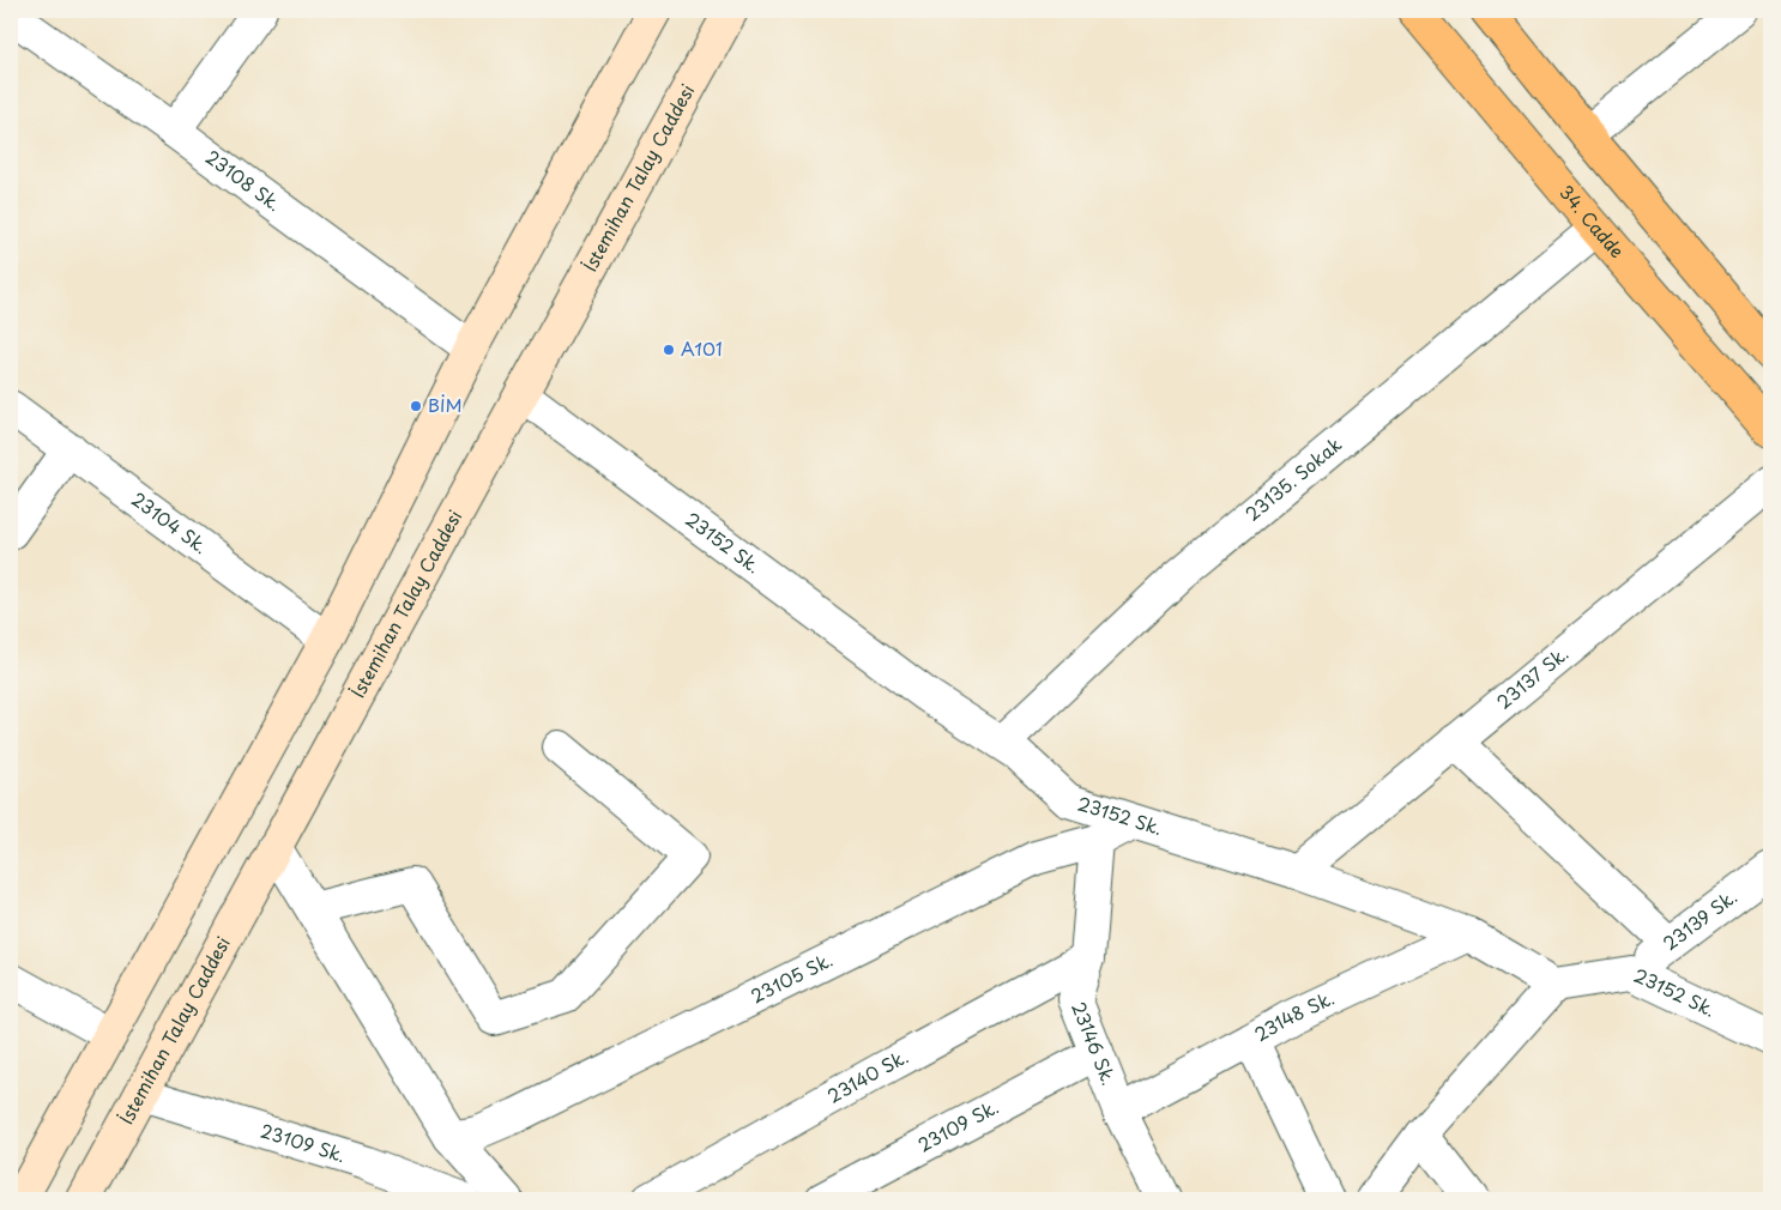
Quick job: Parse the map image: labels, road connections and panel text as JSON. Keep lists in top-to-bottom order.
{
  "streets": {
    "main road": ["İstemihan Talay Caddesi", "34. Cadde"],
    "street": [
      "23108 Sk.",
      "23135. Sokak",
      "23104 Sk.",
      "23152 Sk.",
      "23137 Sk.",
      "23139 Sk.",
      "23105 Sk.",
      "23148 Sk.",
      "23146 Sk.",
      "23140 Sk.",
      "23109 Sk."
    ]
  },
  "crossings": [
    ["İstemihan Talay Caddesi", "23152 Sk."],
    ["İstemihan Talay Caddesi", "23109 Sk."],
    ["34. Cadde", "23135. Sokak"],
    ["23135. Sokak", "23152 Sk."],
    ["23152 Sk.", "23137 Sk."],
    ["23152 Sk.", "23139 Sk."],
    ["23152 Sk.", "23105 Sk."],
    ["23152 Sk.", "23148 Sk."],
    ["23105 Sk.", "23146 Sk."],
    ["23146 Sk.", "23140 Sk."],
    ["23146 Sk.", "23109 Sk."]
  ],
  "places": ["A101", "BİM"]
}
